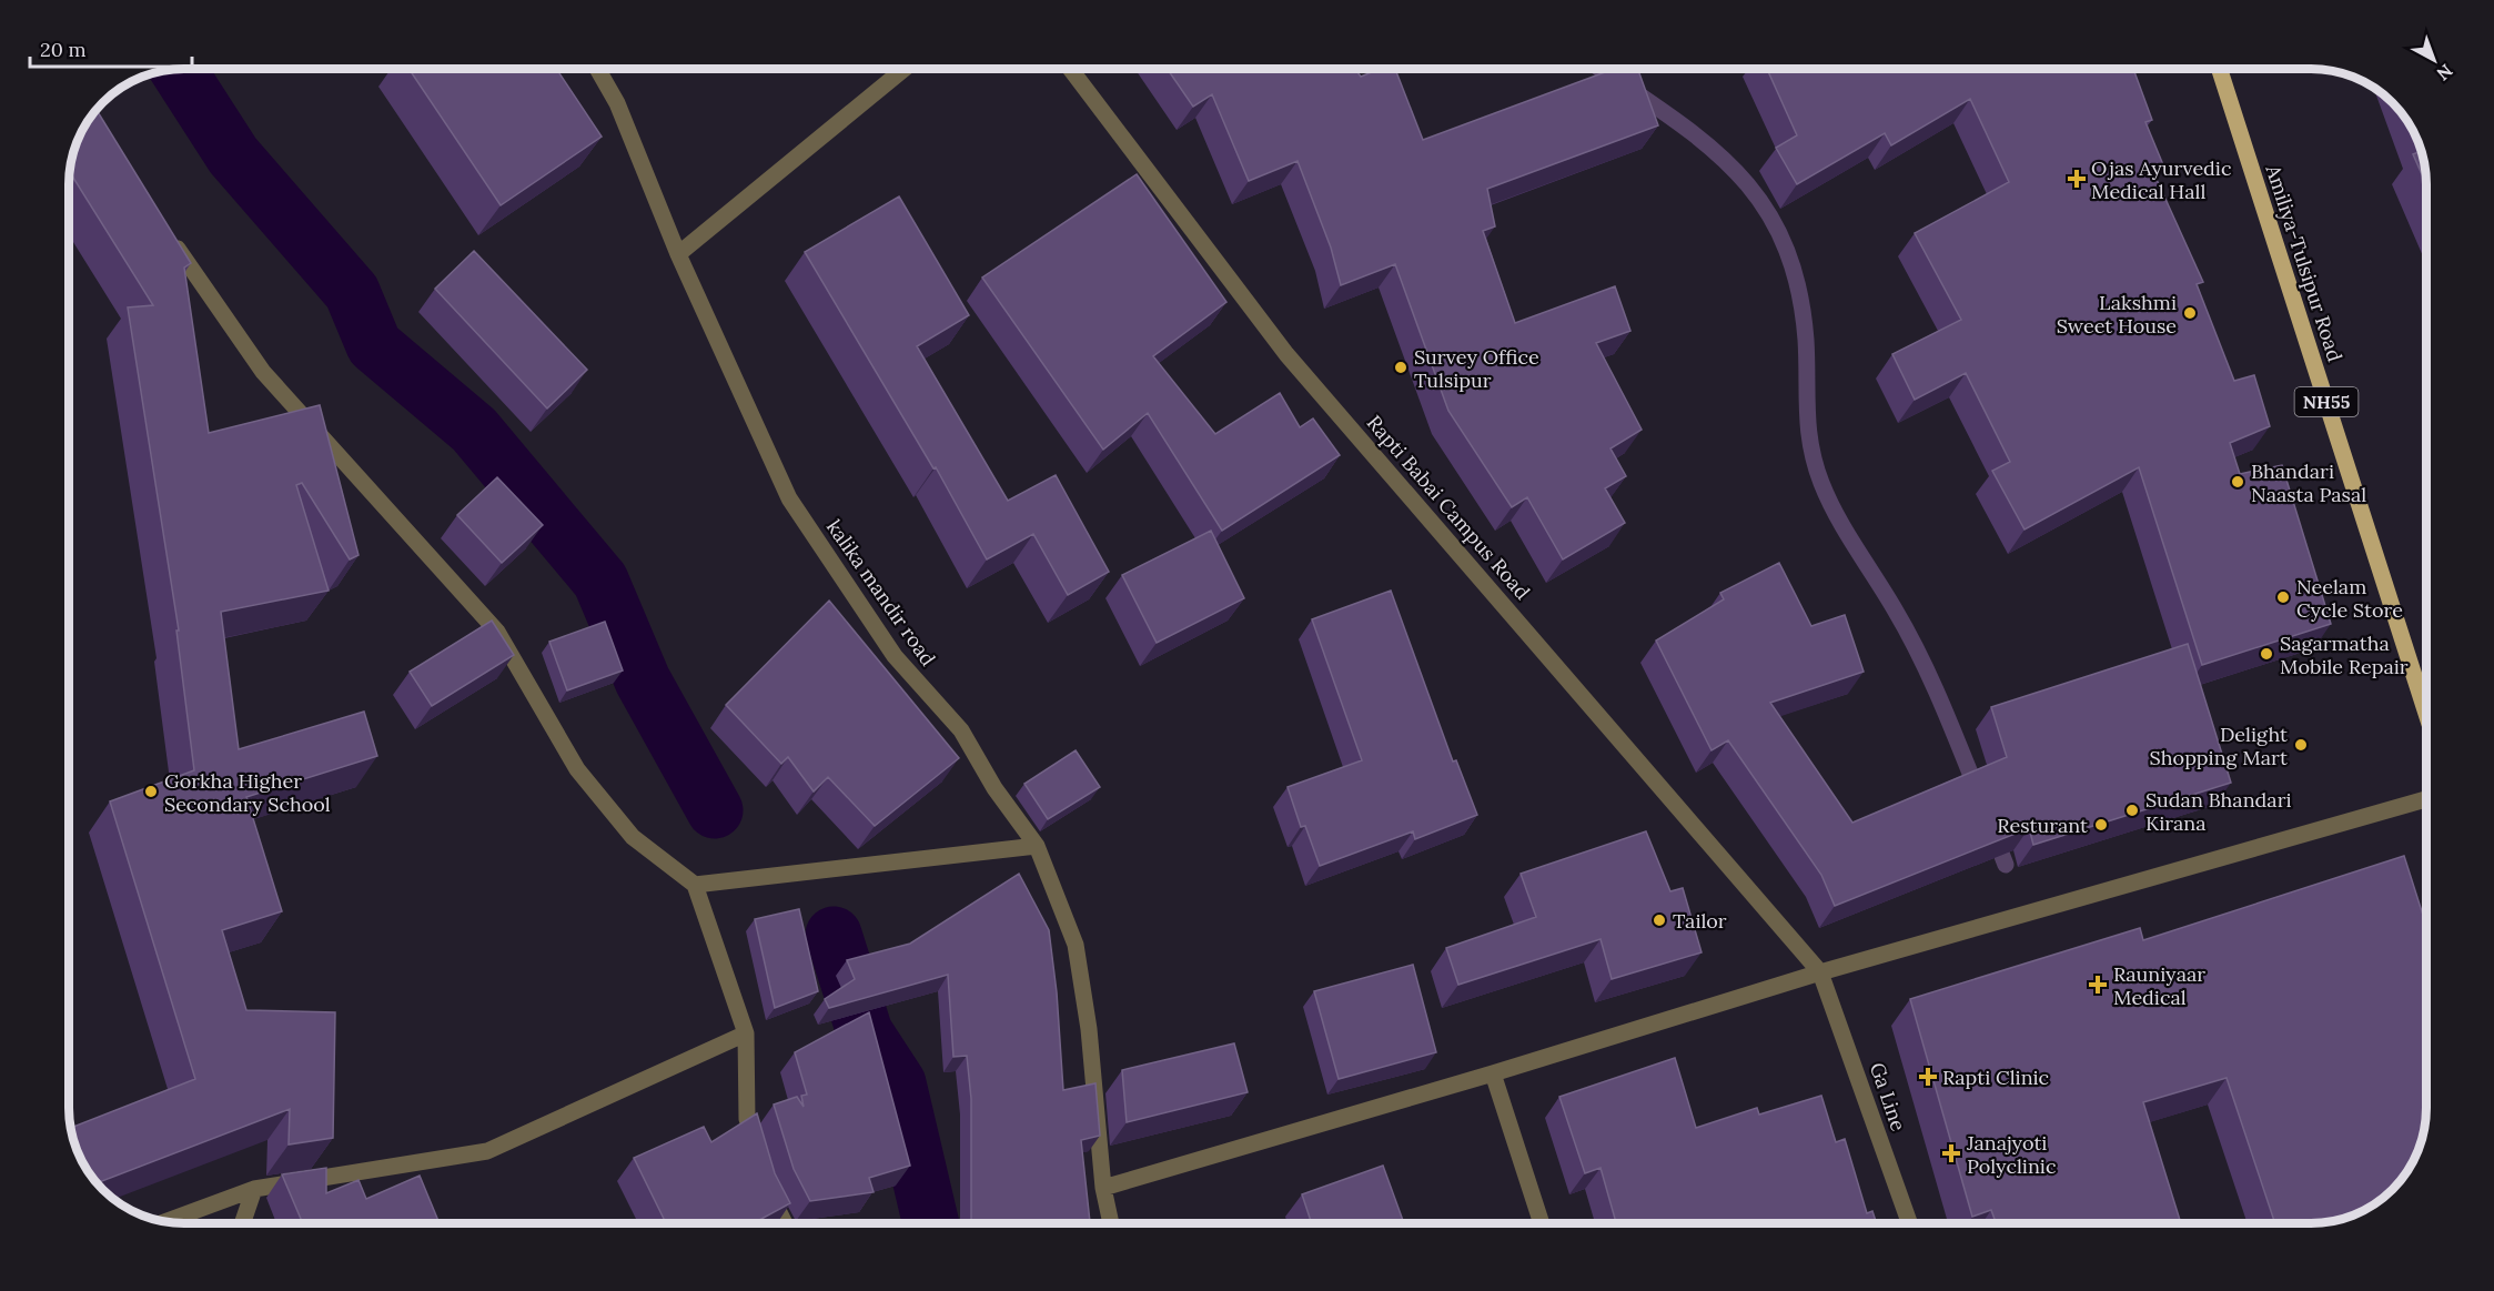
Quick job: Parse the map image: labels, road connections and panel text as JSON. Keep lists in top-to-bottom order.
{
  "streets": {
    "main road": ["Amiliya-Tulsipur Road", "NH55"],
    "street": ["Rapti Babai Campus Road", "kalika mandir road", "Ga Line"]
  },
  "crossings": [
    ["Rapti Babai Campus Road", "Ga Line"]
  ],
  "places": {
    "health": [
      "Ojas Ayurvedic Medical Hall",
      "Rauniyaar Medical",
      "Rapti Clinic",
      "Janajyoti Polyclinic"
    ],
    "other": [
      "Lakshmi Sweet House",
      "Survey Office Tulsipur",
      "Bhandari Naasta Pasal",
      "Neelam Cycle Store",
      "Sagarmatha Mobile Repair",
      "Delight Shopping Mart",
      "Gorkha Higher Secondary School",
      "Sudan Bhandari Kirana",
      "Resturant",
      "Tailor"
    ]
  },
  "scale_bar": "20 m",
  "north": "bottom right"
}
